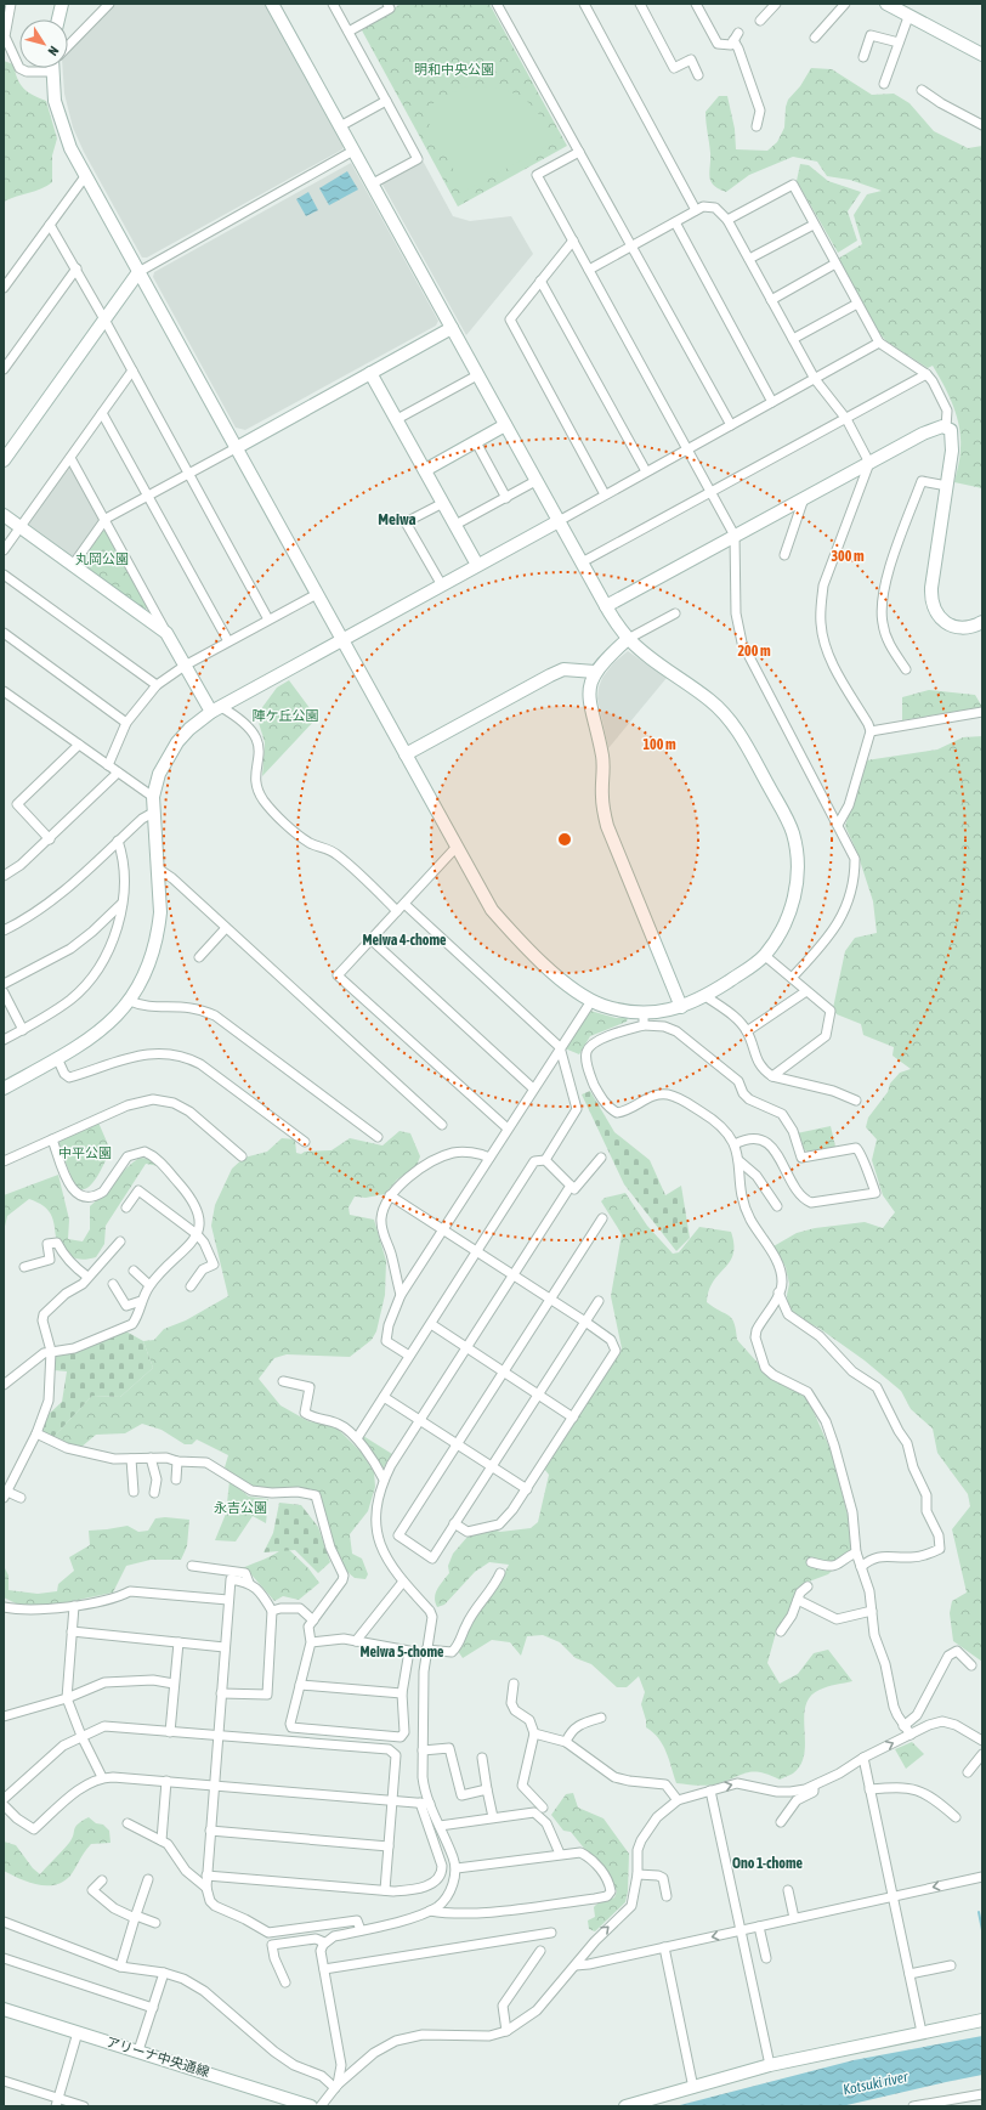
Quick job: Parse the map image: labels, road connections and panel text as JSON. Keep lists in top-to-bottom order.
{
  "streets": {
    "street": ["アリーナ中央通線"]
  },
  "districts": [
    "Meiwa",
    "Meiwa 4-chome",
    "Meiwa 5-chome",
    "Ono 1-chome"
  ],
  "water": ["Kotsuki river"],
  "parks": [
    "明和中央公園",
    "丸岡公園",
    "陣ケ丘公園",
    "中平公園",
    "永吉公園"
  ],
  "north": "bottom right",
  "rings": ["300 m", "200 m", "100 m"]
}
